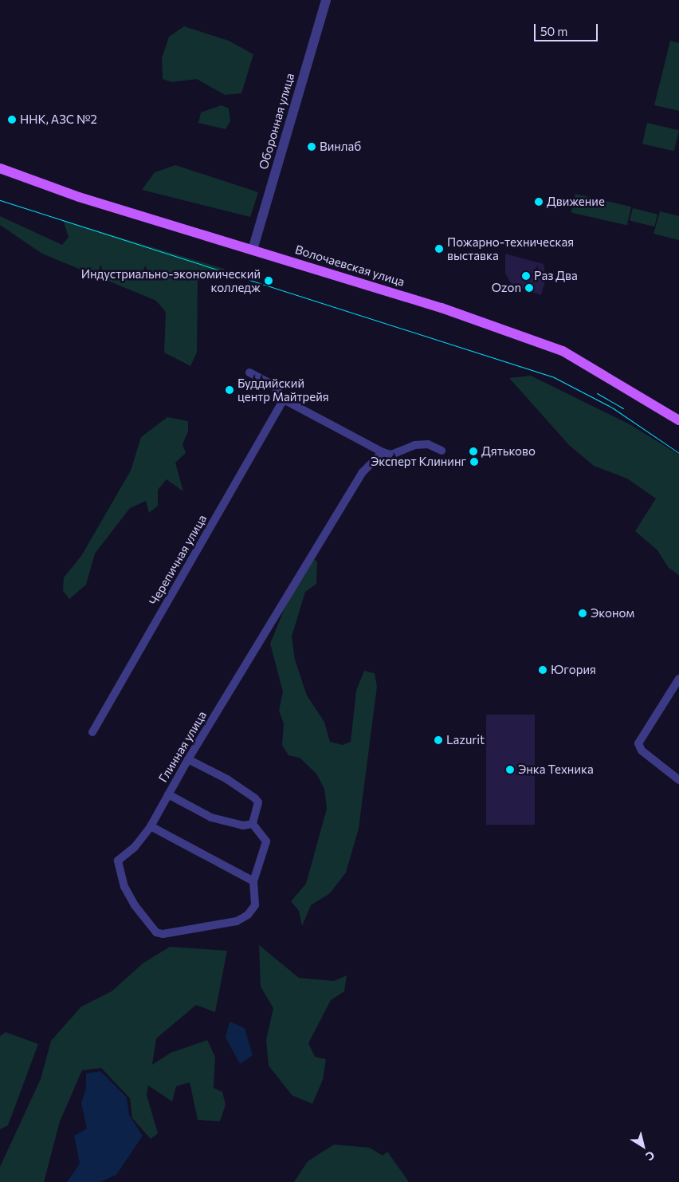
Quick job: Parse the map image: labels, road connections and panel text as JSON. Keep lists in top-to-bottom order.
{
  "streets": {
    "main road": ["Волочаевская улица"],
    "street": ["Оборонная улица", "Черепичная улица", "Глинная улица"]
  },
  "crossings": [
    ["Оборонная улица", "Волочаевская улица"]
  ],
  "places": [
    "ННК, АЗС №2",
    "Винлаб",
    "Движение",
    "Пожарно-техническая выставка",
    "Раз Два",
    "Индустриально-экономический колледж",
    "Ozon",
    "Буддийский центр Майтрейя",
    "Дятьково",
    "Эксперт Клининг",
    "Эконом",
    "Югория",
    "Lazurit",
    "Энка Техника"
  ],
  "scale_bar": "50 m",
  "north": "bottom right"
}
